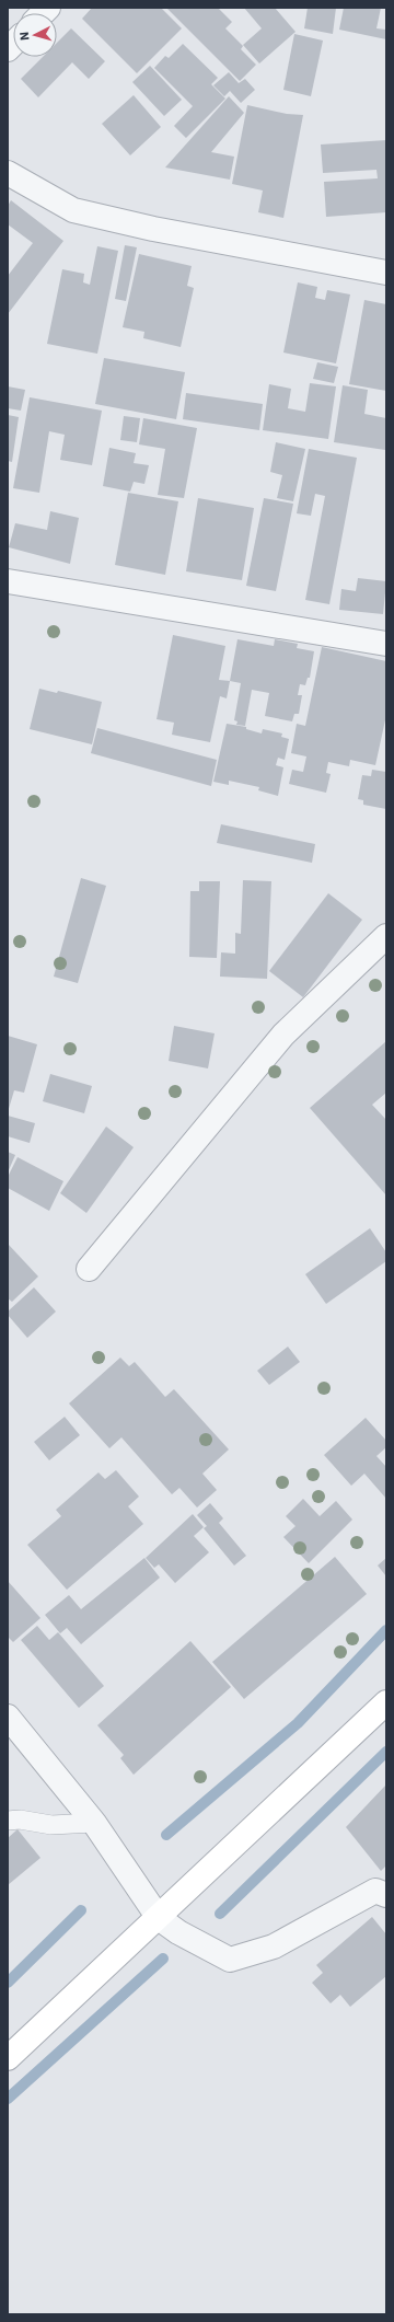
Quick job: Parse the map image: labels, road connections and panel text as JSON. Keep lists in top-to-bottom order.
{
  "north": "left"
}
